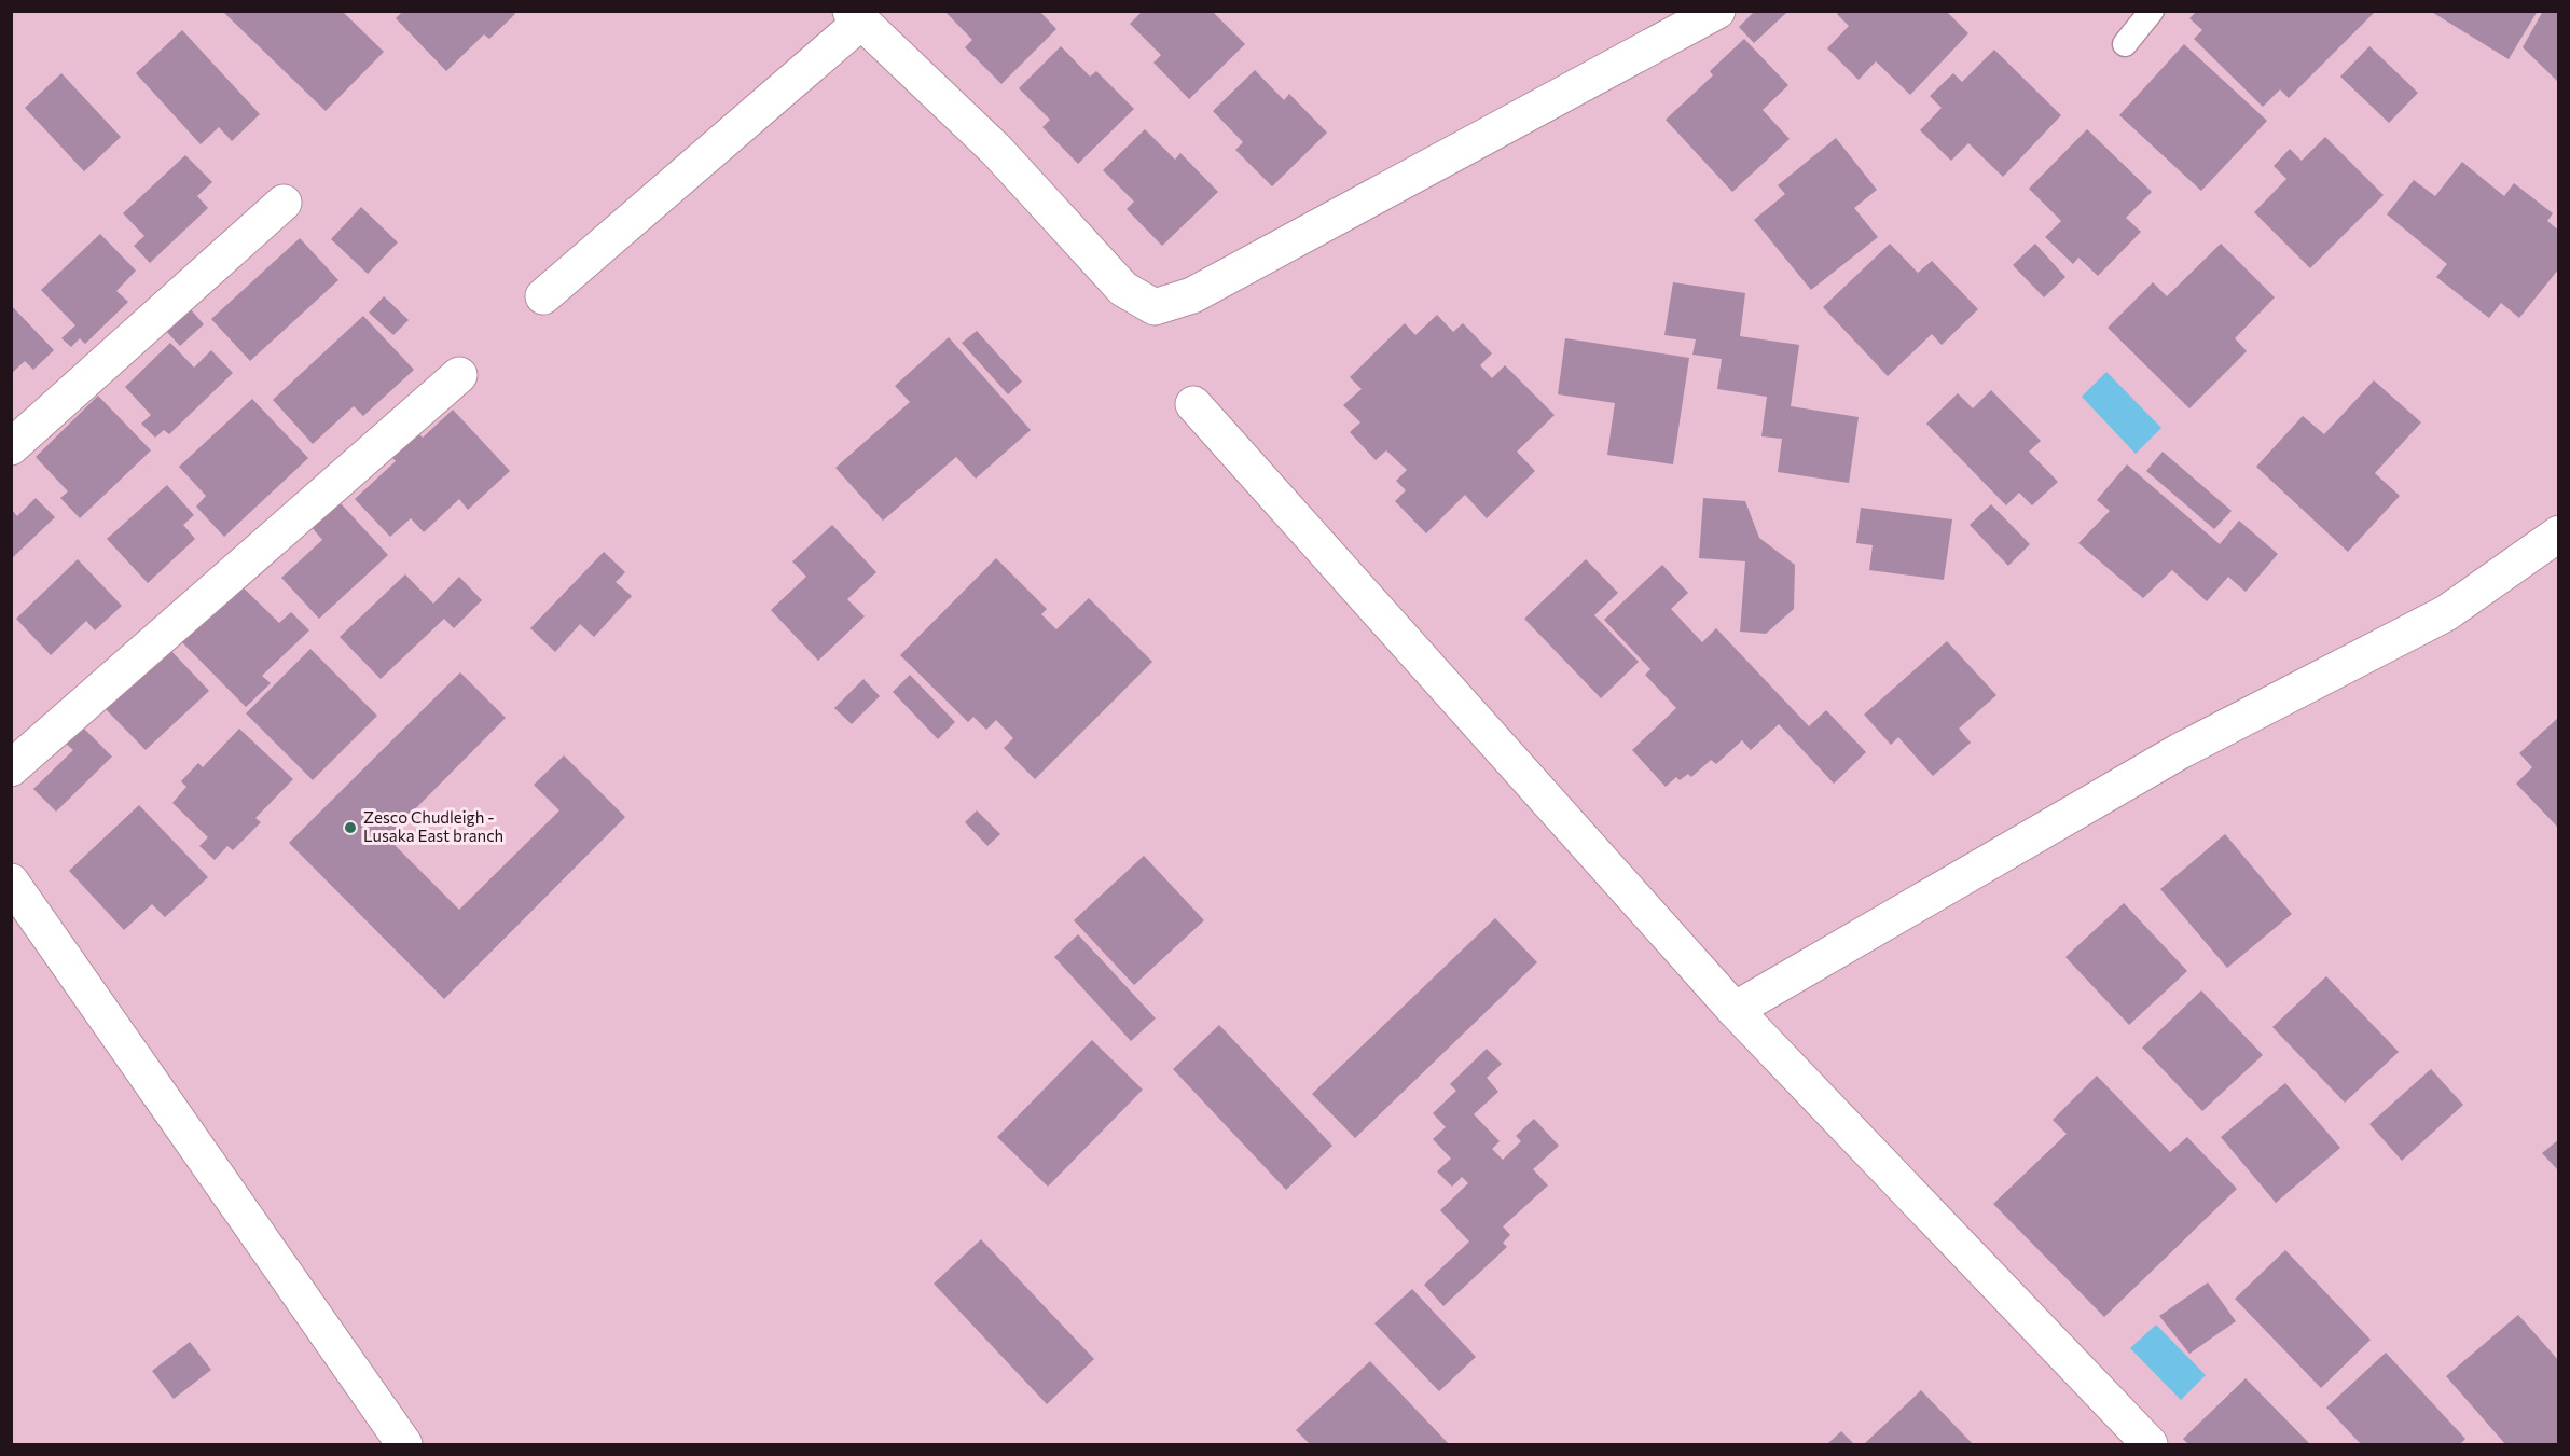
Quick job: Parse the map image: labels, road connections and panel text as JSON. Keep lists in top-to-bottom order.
{
  "places": ["Zesco Chudleigh - Lusaka East branch"]
}
